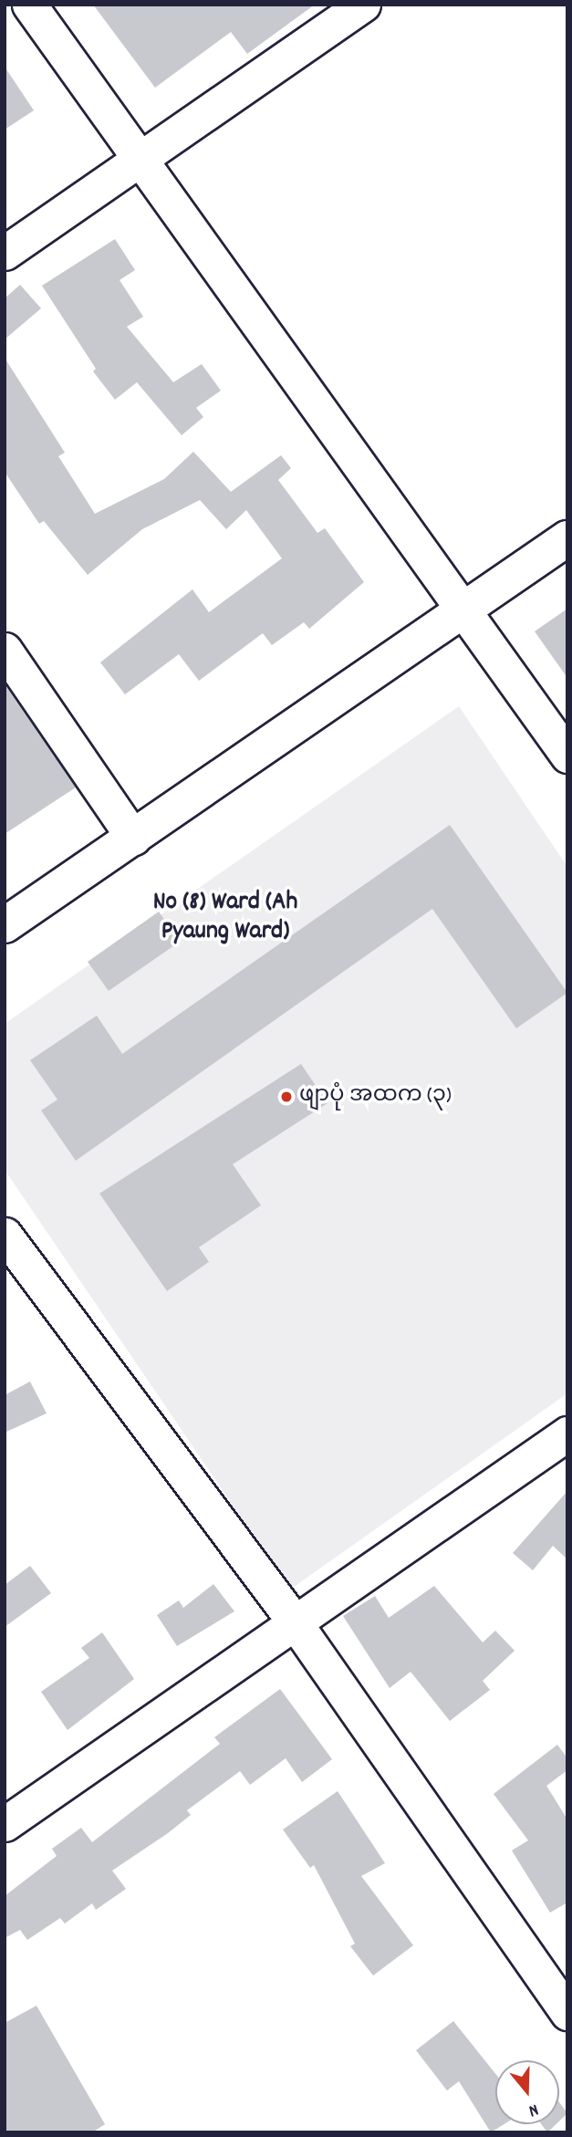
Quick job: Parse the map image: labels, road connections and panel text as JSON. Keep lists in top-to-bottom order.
{
  "districts": ["No (8) Ward (Ah Pyaung Ward)"],
  "places": ["ဖျာပုံ အထက (၃)"],
  "north": "bottom"
}
